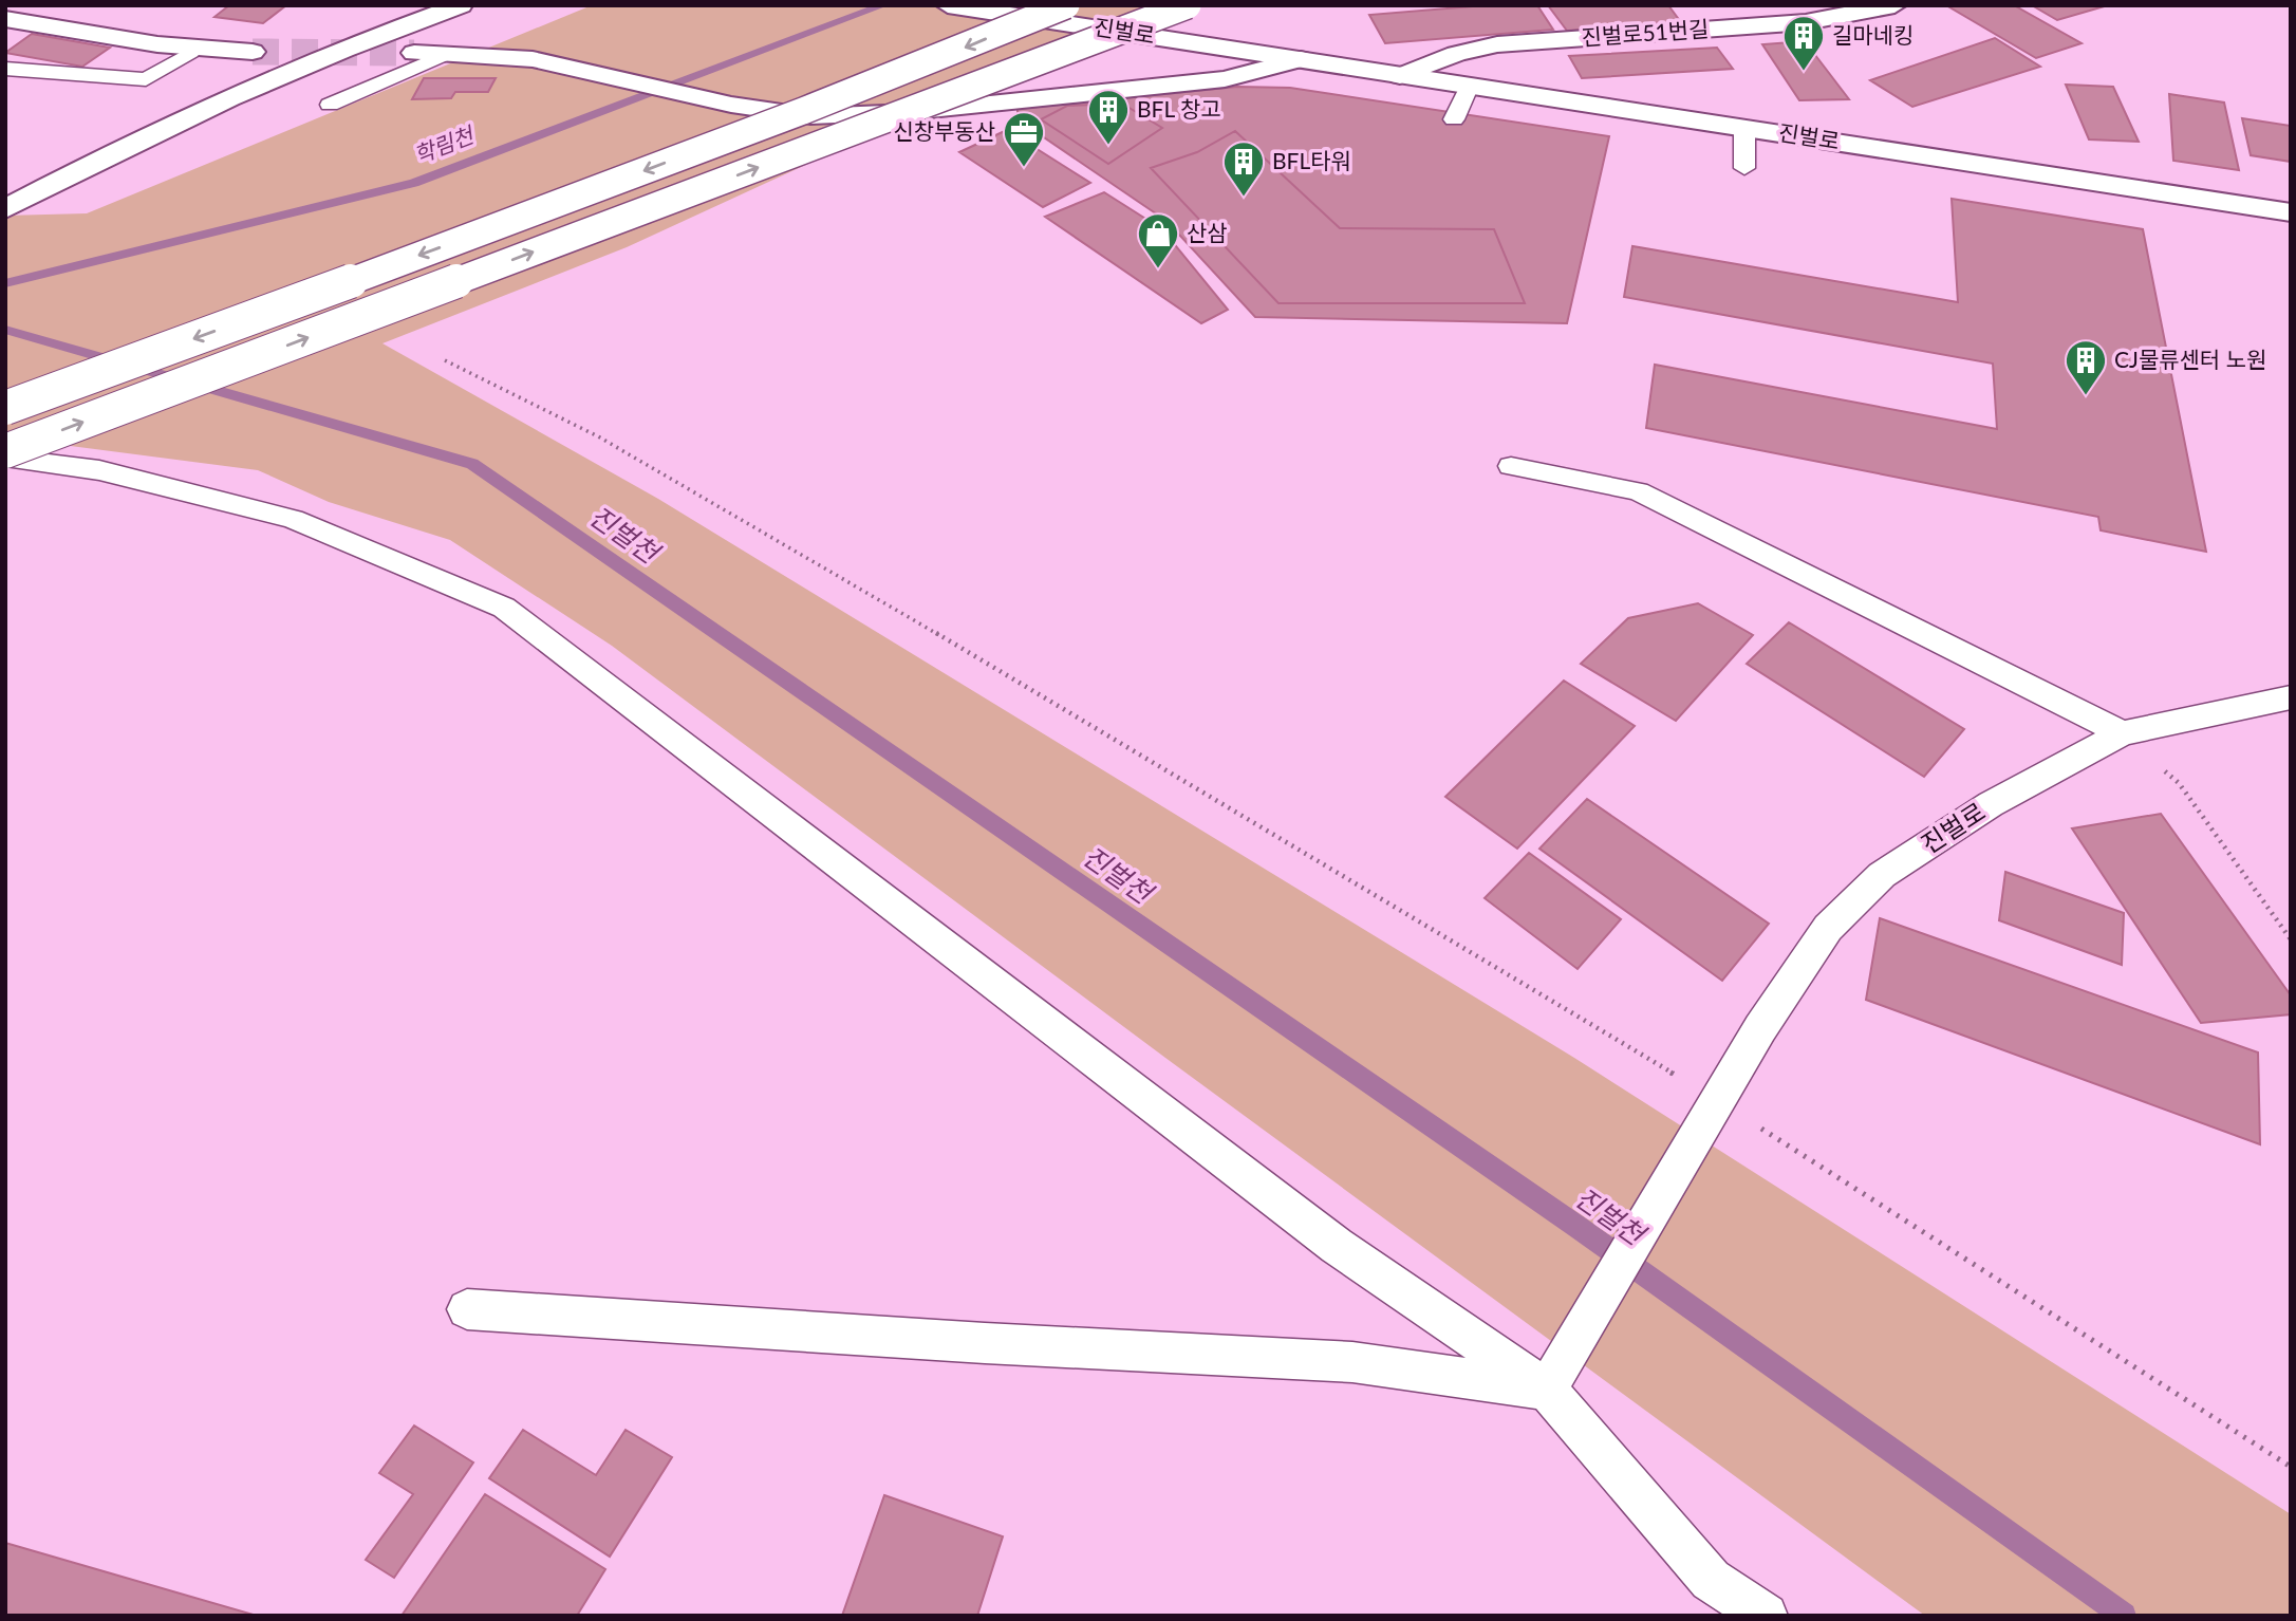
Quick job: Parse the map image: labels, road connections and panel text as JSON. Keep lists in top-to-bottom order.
{
  "streets": {
    "main road": ["진벌로", "진벌로51번길"]
  },
  "crossings": [
    ["진벌로", "진벌로51번길"]
  ],
  "water": ["학림천", "진벌천"],
  "places": {
    "building": [
      "길마네킹",
      "BFL 창고",
      "BFL타워",
      "CJ물류센터 노원"
    ],
    "office": ["신창부동산"],
    "shop": ["산삼"]
  }
}
